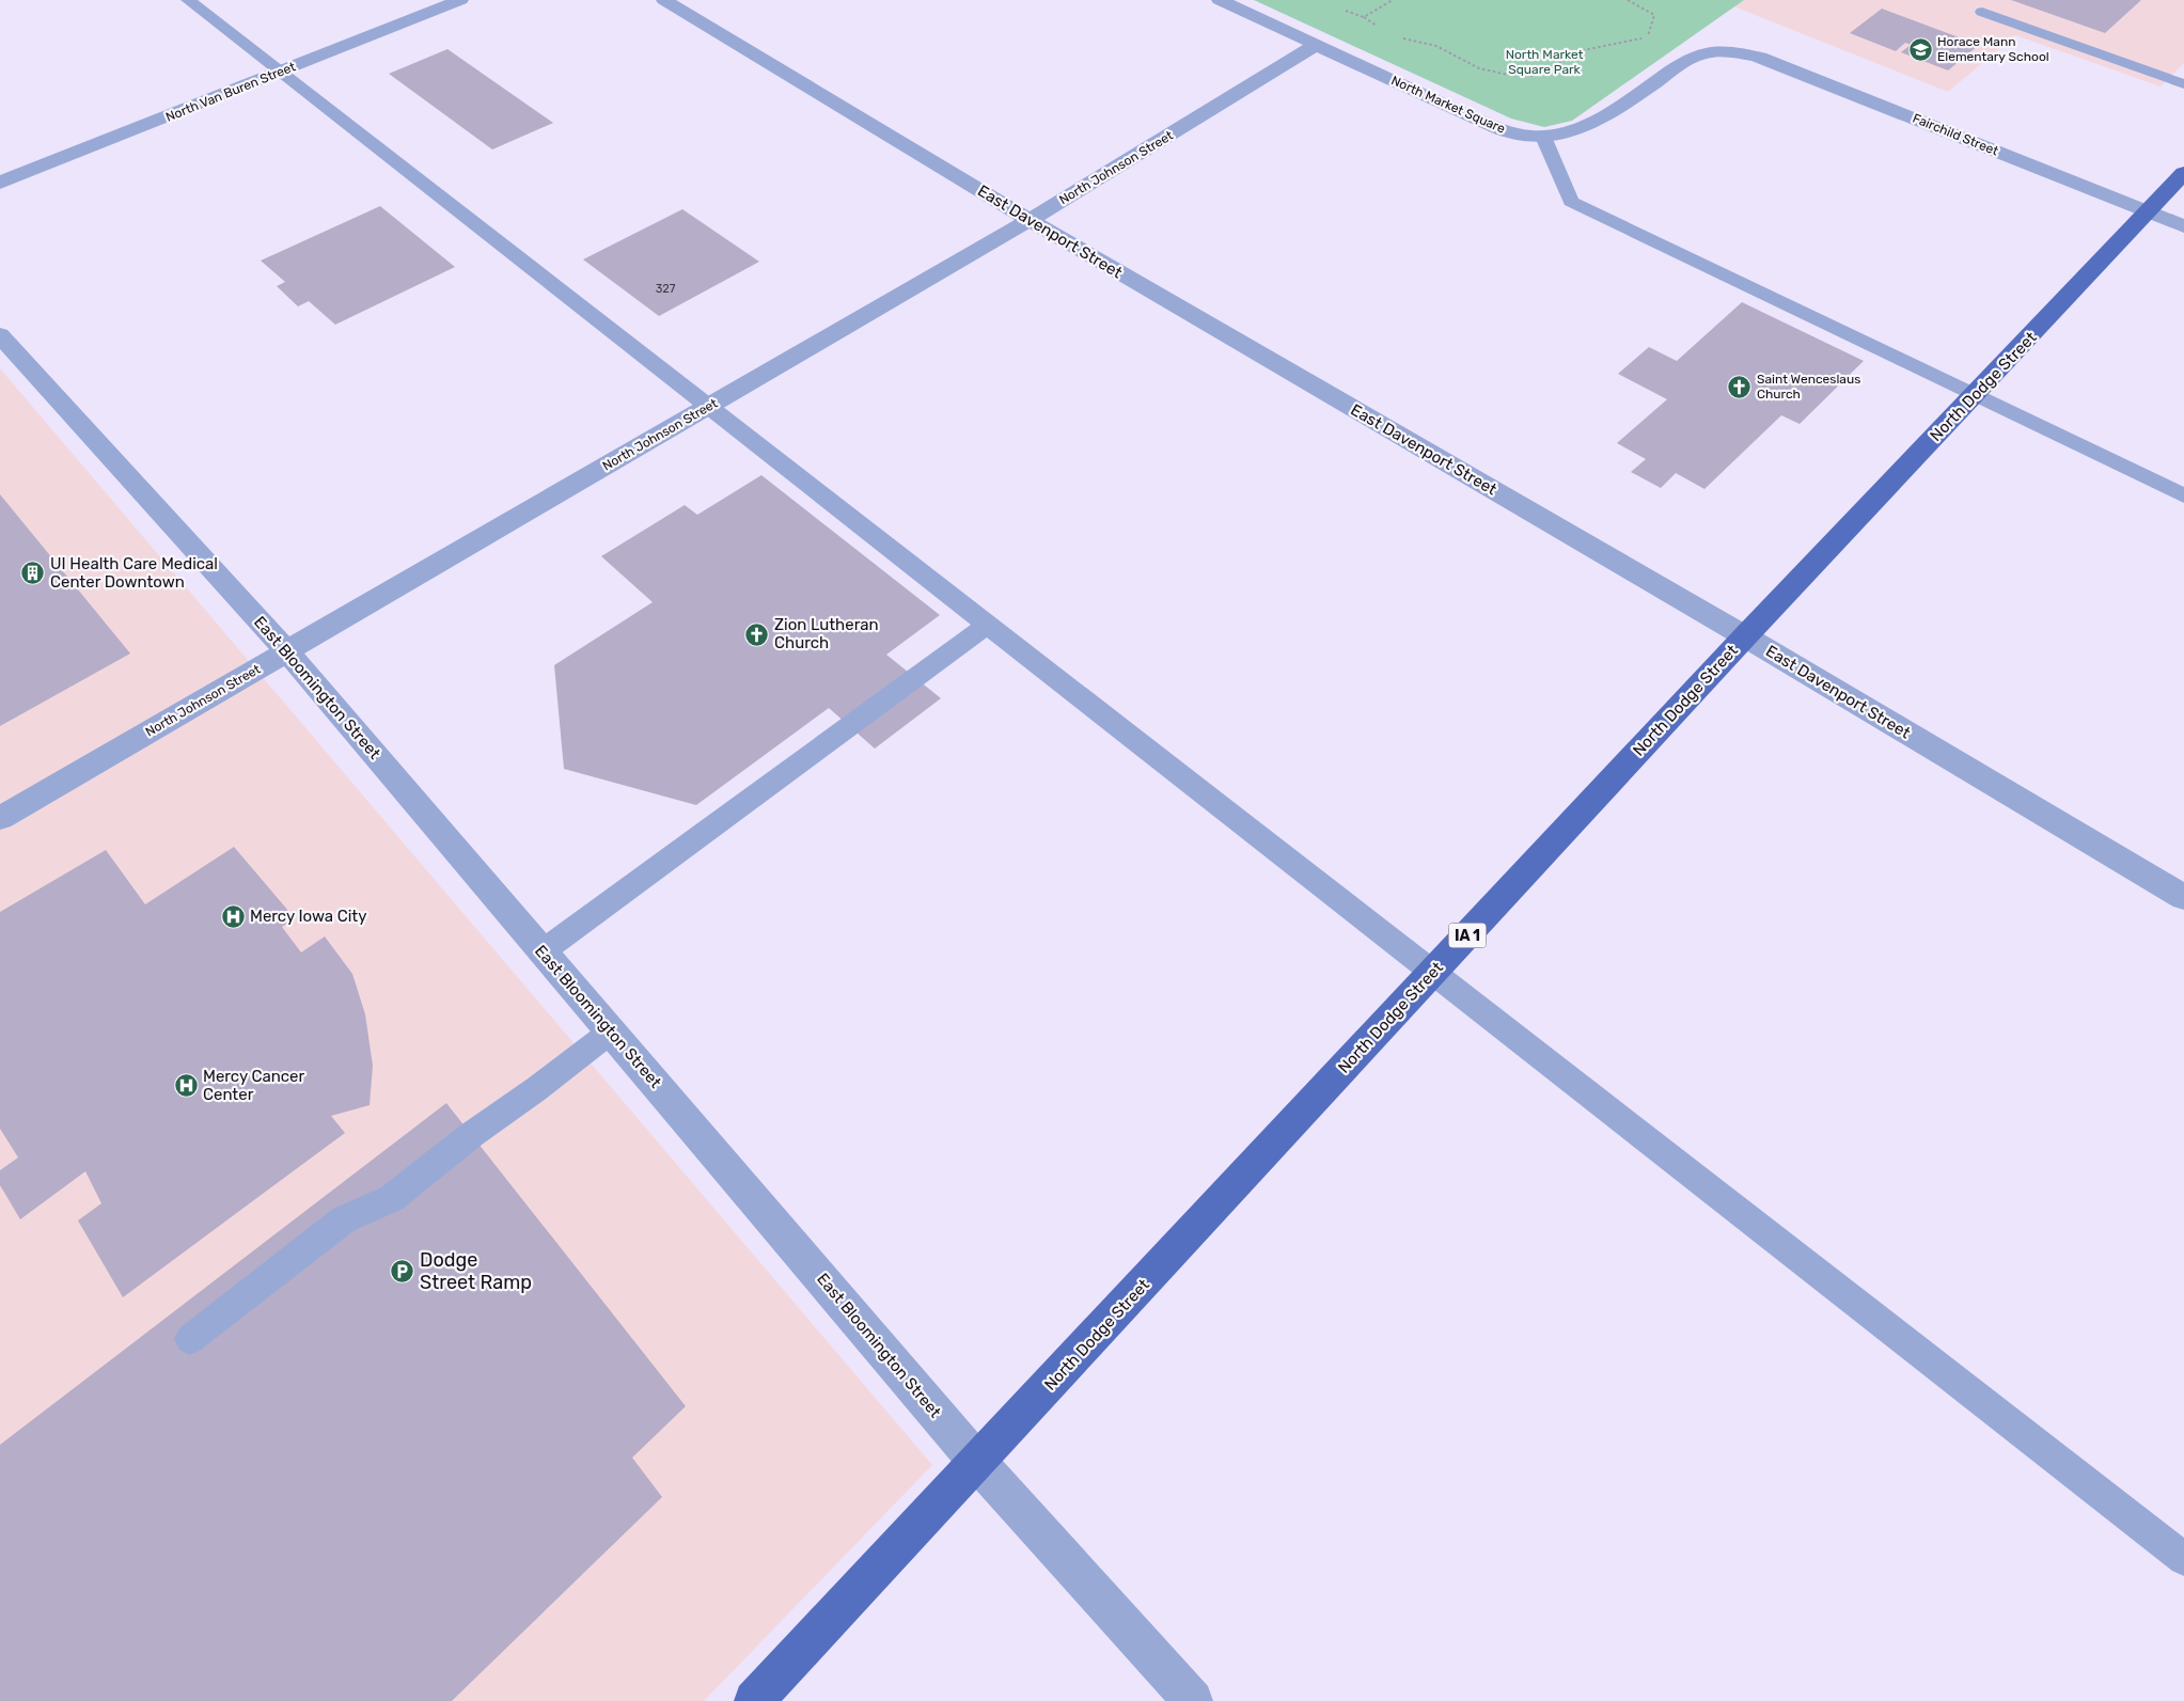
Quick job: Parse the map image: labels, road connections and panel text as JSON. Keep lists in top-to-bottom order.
{
  "streets": {
    "main road": ["North Dodge Street", "IA 1"],
    "street": [
      "North Van Buren Street",
      "North Market Square",
      "Fairchild Street",
      "North Johnson Street",
      "East Davenport Street",
      "East Bloomington Street"
    ]
  },
  "crossings": [
    ["North Market Square", "Fairchild Street"],
    ["North Market Square", "North Johnson Street"],
    ["Fairchild Street", "North Dodge Street"],
    ["North Johnson Street", "East Davenport Street"],
    ["North Johnson Street", "East Bloomington Street"],
    ["East Davenport Street", "North Dodge Street"],
    ["North Dodge Street", "East Bloomington Street"]
  ],
  "parks": ["North Market Square Park"],
  "places": {
    "school or university": ["Horace Mann Elementary School"],
    "church": ["Saint Wenceslaus Church", "Zion Lutheran Church"],
    "building": ["UI Health Care Medical Center Downtown"],
    "hospital": ["Mercy Iowa City", "Mercy Cancer Center"],
    "parking": ["Dodge Street Ramp"]
  },
  "house_numbers": ["327"]
}
